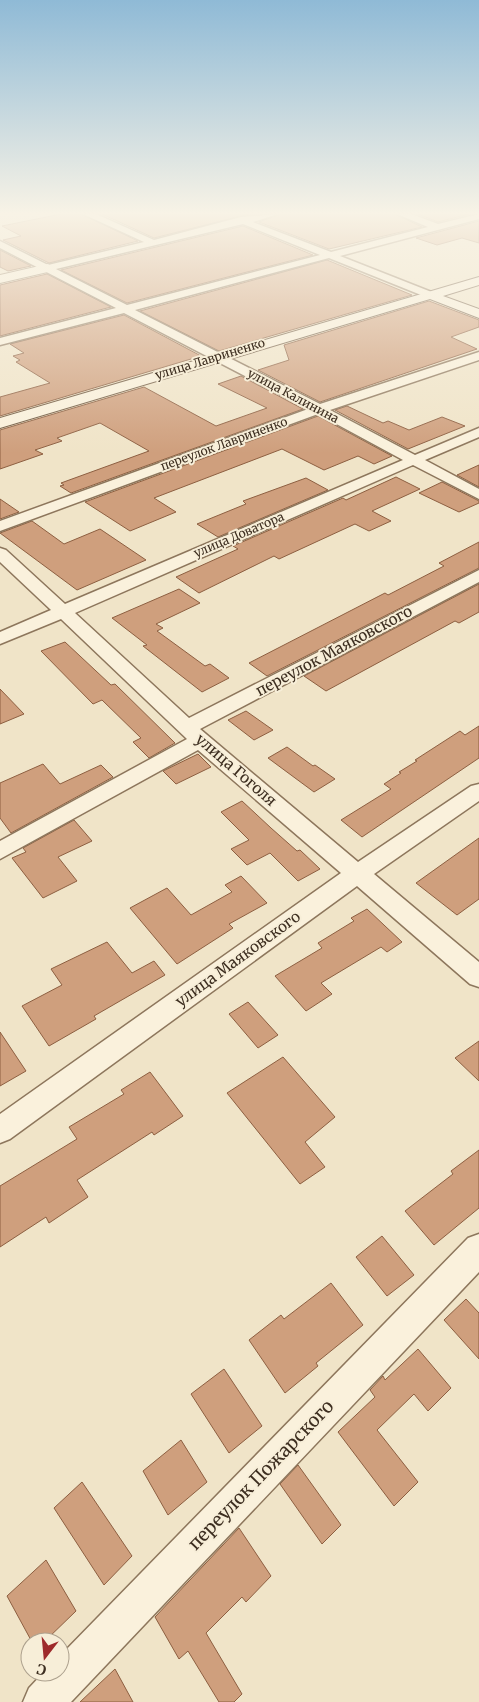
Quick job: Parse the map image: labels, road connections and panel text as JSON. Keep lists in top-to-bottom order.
{
  "streets": {
    "main road": ["улица Лавриненко"],
    "street": [
      "улица Калинина",
      "переулок Лавриненко",
      "улица Доватора",
      "переулок Маяковского",
      "улица Гоголя",
      "улица Маяковского",
      "переулок Пожарского"
    ]
  },
  "crossings": [
    ["улица Лавриненко", "улица Калинина"],
    ["улица Калинина", "переулок Лавриненко"],
    ["улица Калинина", "улица Доватора"],
    ["улица Доватора", "улица Гоголя"],
    ["переулок Маяковского", "улица Гоголя"],
    ["улица Гоголя", "улица Маяковского"]
  ],
  "north": "bottom"
}
